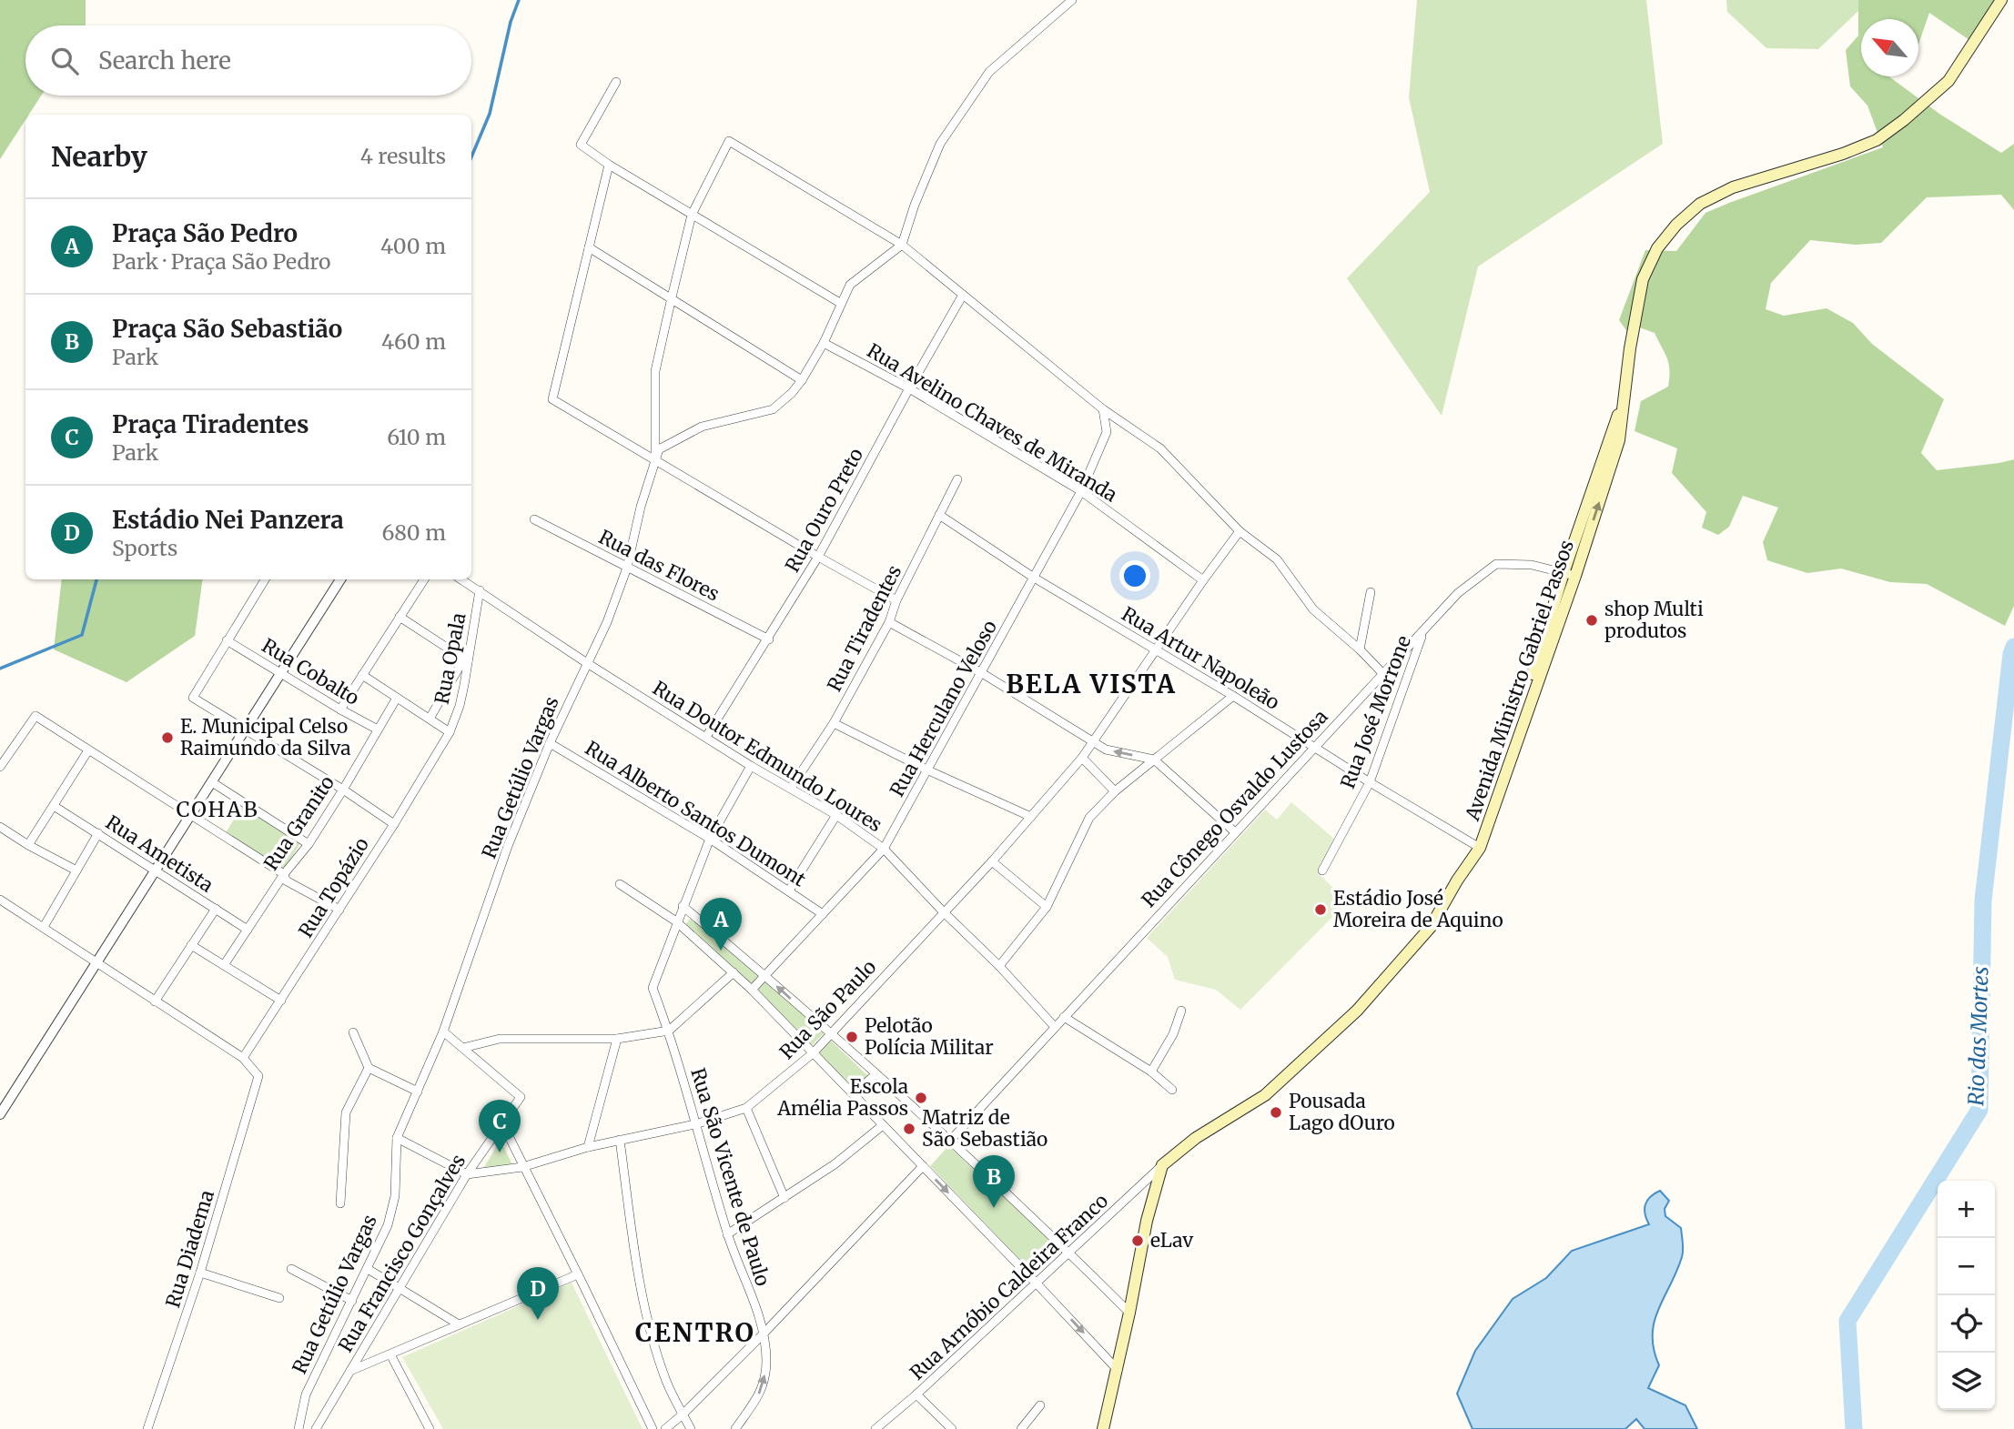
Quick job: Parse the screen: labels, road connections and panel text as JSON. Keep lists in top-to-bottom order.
{
  "streets": {
    "main road": ["Avenida Ministro Gabriel Passos"],
    "street": [
      "Rua Avelino Chaves de Miranda",
      "Rua Ouro Preto",
      "Rua das Flores",
      "Rua Tiradentes",
      "Rua Opala",
      "Rua Artur Napoleão",
      "Rua Cobalto",
      "Rua Herculano Veloso",
      "Rua José Morrone",
      "Rua Doutor Edmundo Loures",
      "Rua Getúlio Vargas",
      "Rua Cônego Osvaldo Lustosa",
      "Rua Alberto Santos Dumont",
      "Rua Granito",
      "Rua Ametista",
      "Rua Topázio",
      "Rua São Paulo",
      "Rua São Vicente de Paulo",
      "Rua Diadema",
      "Rua Francisco Gonçalves",
      "Rua Arnóbio Caldeira Franco"
    ]
  },
  "crossings": [
    ["Rua Avelino Chaves de Miranda", "Rua Ouro Preto"],
    ["Rua Avelino Chaves de Miranda", "Rua Herculano Veloso"],
    ["Rua Avelino Chaves de Miranda", "Rua Getúlio Vargas"],
    ["Rua Avelino Chaves de Miranda", "Rua São Paulo"],
    ["Rua Ouro Preto", "Rua das Flores"],
    ["Rua Ouro Preto", "Rua Doutor Edmundo Loures"],
    ["Rua das Flores", "Rua Getúlio Vargas"],
    ["Rua Tiradentes", "Rua Artur Napoleão"],
    ["Rua Tiradentes", "Rua Doutor Edmundo Loures"],
    ["Rua Opala", "Rua Doutor Edmundo Loures"],
    ["Rua Opala", "Rua Topázio"],
    ["Rua Artur Napoleão", "Avenida Ministro Gabriel Passos"],
    ["Rua Artur Napoleão", "Rua Herculano Veloso"],
    ["Rua Artur Napoleão", "Rua José Morrone"],
    ["Rua Artur Napoleão", "Rua Cônego Osvaldo Lustosa"],
    ["Rua Artur Napoleão", "Rua São Paulo"],
    ["Rua Cobalto", "Rua Granito"],
    ["Avenida Ministro Gabriel Passos", "Rua Cônego Osvaldo Lustosa"],
    ["Avenida Ministro Gabriel Passos", "Rua Arnóbio Caldeira Franco"],
    ["Rua Herculano Veloso", "Rua Doutor Edmundo Loures"],
    ["Rua Herculano Veloso", "Rua Alberto Santos Dumont"],
    ["Rua José Morrone", "Rua Cônego Osvaldo Lustosa"],
    ["Rua Doutor Edmundo Loures", "Rua Getúlio Vargas"],
    ["Rua Doutor Edmundo Loures", "Rua Cônego Osvaldo Lustosa"],
    ["Rua Doutor Edmundo Loures", "Rua São Paulo"],
    ["Rua Doutor Edmundo Loures", "Rua São Vicente de Paulo"],
    ["Rua Getúlio Vargas", "Rua Alberto Santos Dumont"],
    ["Rua Alberto Santos Dumont", "Rua São Vicente de Paulo"],
    ["Rua Granito", "Rua Ametista"],
    ["Rua Topázio", "Rua Diadema"],
    ["Rua São Paulo", "Rua São Vicente de Paulo"],
    ["Rua São Paulo", "Rua Francisco Gonçalves"]
  ],
  "districts": ["BELA VISTA", "COHAB", "CENTRO"],
  "water": ["Rio das Mortes"],
  "places": [
    "shop Multi produtos",
    "E. Municipal Celso Raimundo da Silva",
    "Estádio José Moreira de Aquino",
    "Pelotão Polícia Militar",
    "Escola Amélia Passos",
    "Pousada Lago dOuro",
    "Matriz de São Sebastião",
    "eLav"
  ],
  "north": "top left",
  "page": {
    "search": "Search here",
    "heading": ["Nearby", "4 results"],
    "list": [
      {
        "mark": "A",
        "name": "Praça São Pedro",
        "note": "Park · Praça São Pedro",
        "value": "400 m"
      },
      {
        "mark": "B",
        "name": "Praça São Sebastião",
        "note": "Park",
        "value": "460 m"
      },
      {
        "mark": "C",
        "name": "Praça Tiradentes",
        "note": "Park",
        "value": "610 m"
      },
      {
        "mark": "D",
        "name": "Estádio Nei Panzera",
        "note": "Sports",
        "value": "680 m"
      }
    ],
    "pins": [
      "A",
      "C",
      "B",
      "D"
    ],
    "map_buttons": ["+", "−"]
  }
}
